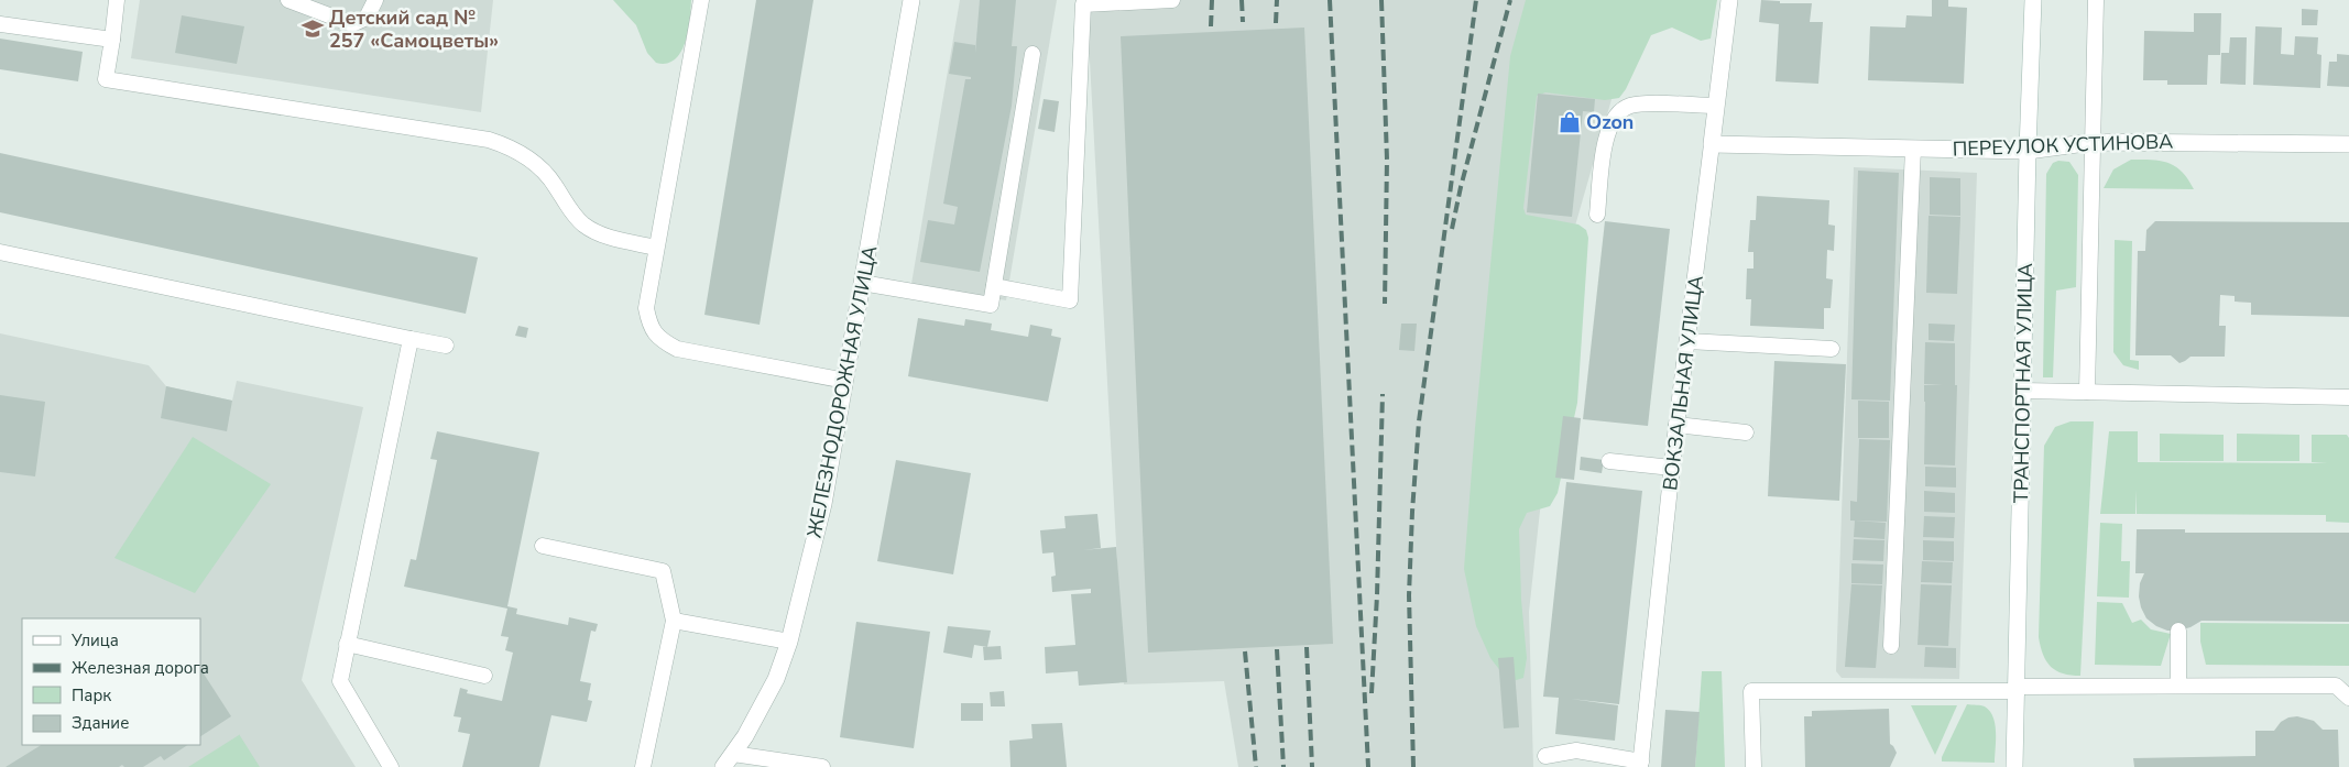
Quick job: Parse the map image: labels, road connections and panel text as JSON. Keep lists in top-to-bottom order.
{
  "streets": {
    "street": [
      "ПЕРЕУЛОК УСТИНОВА",
      "ВОКЗАЛЬНАЯ УЛИЦА",
      "ТРАНСПОРТНАЯ УЛИЦА",
      "ЖЕЛЕЗНОДОРОЖНАЯ УЛИЦА"
    ]
  },
  "crossings": [
    ["ПЕРЕУЛОК УСТИНОВА", "ВОКЗАЛЬНАЯ УЛИЦА"],
    ["ПЕРЕУЛОК УСТИНОВА", "ТРАНСПОРТНАЯ УЛИЦА"]
  ],
  "places": {
    "school or university": ["Детский сад № 257 «Самоцветы»"],
    "shop": ["Ozon"]
  },
  "legend": [
    "Улица",
    "Железная дорога",
    "Парк",
    "Здание"
  ]
}
